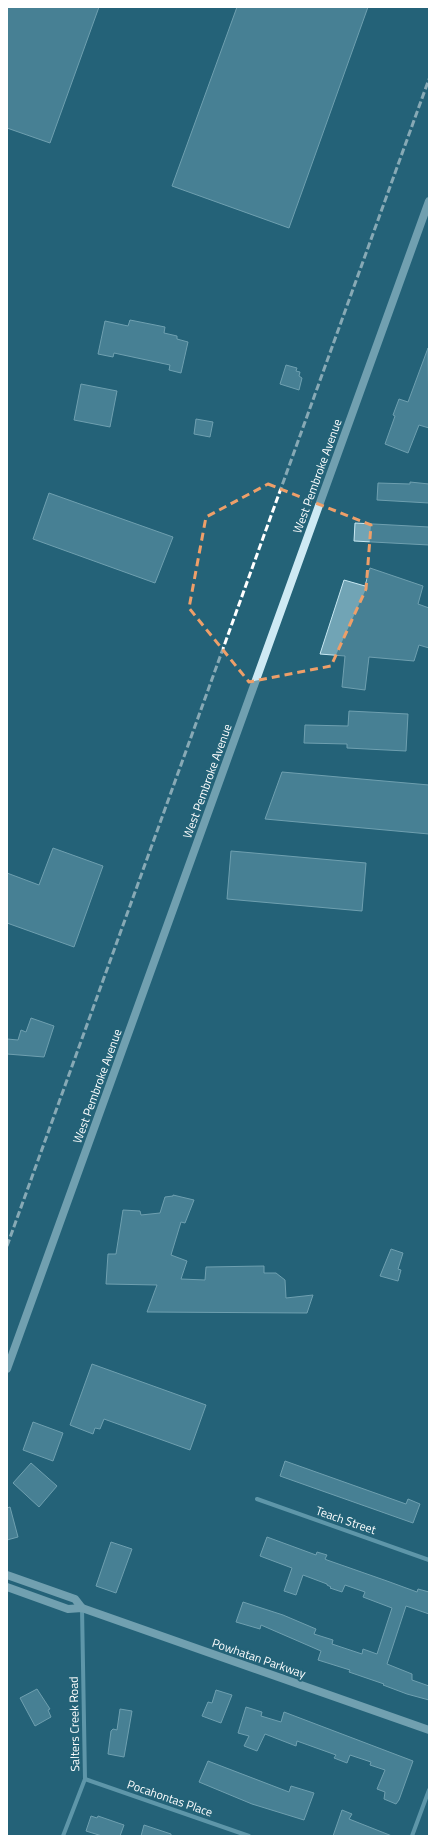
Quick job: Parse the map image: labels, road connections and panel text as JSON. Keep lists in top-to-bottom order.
{
  "streets": {
    "main road": ["West Pembroke Avenue", "Powhatan Parkway"],
    "street": ["Teach Street", "Salters Creek Road", "Pocahontas Place"]
  },
  "crossings": [
    ["Powhatan Parkway", "Salters Creek Road"],
    ["Salters Creek Road", "Pocahontas Place"]
  ]
}
